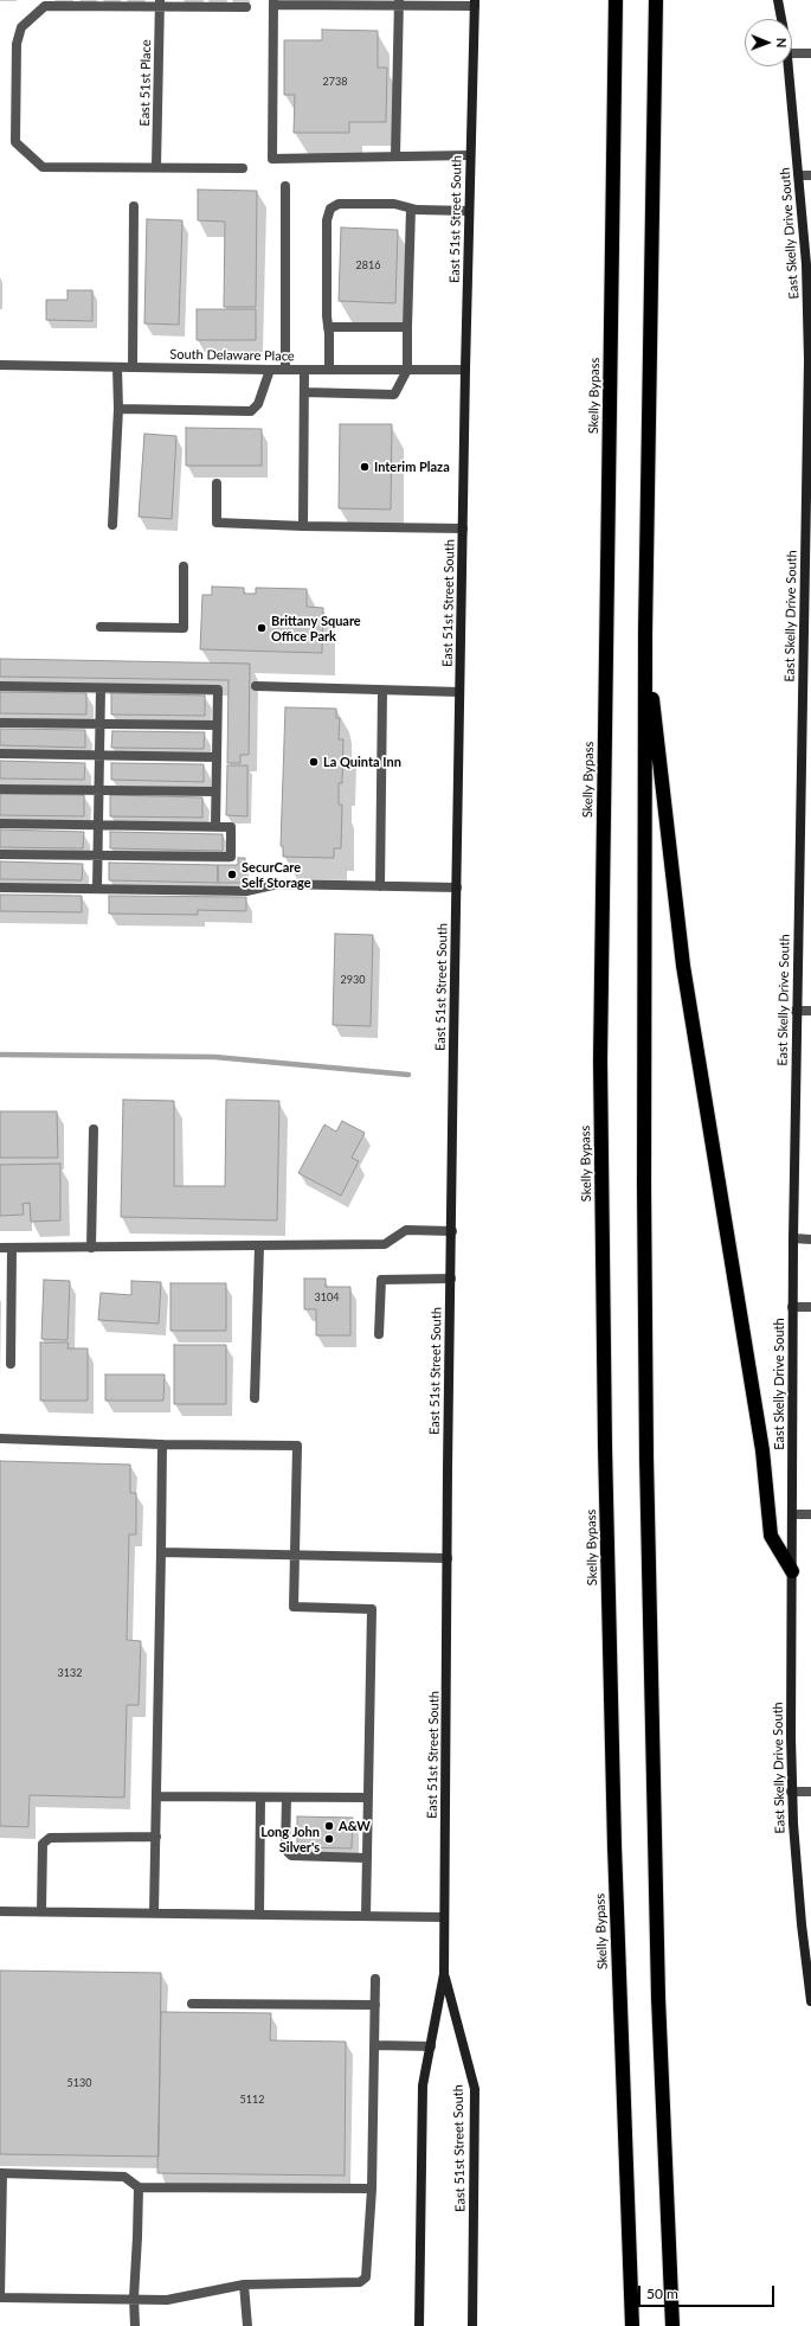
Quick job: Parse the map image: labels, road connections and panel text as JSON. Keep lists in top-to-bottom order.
{
  "streets": {
    "highway": ["Skelly Bypass"],
    "main road": ["East 51st Street South", "East Skelly Drive South"],
    "street": ["East 51st Place", "South Delaware Place"]
  },
  "crossings": [
    ["East 51st Street South", "South Delaware Place"]
  ],
  "places": [
    "Interim Plaza",
    "Brittany Square Office Park",
    "La Quinta Inn",
    "SecurCare Self Storage",
    "A&W",
    "Long John Silver's"
  ],
  "house_numbers": [
    "2738",
    "2816",
    "2930",
    "3104",
    "3132",
    "5130",
    "5112"
  ],
  "scale_bar": "50 m",
  "north": "right"
}
